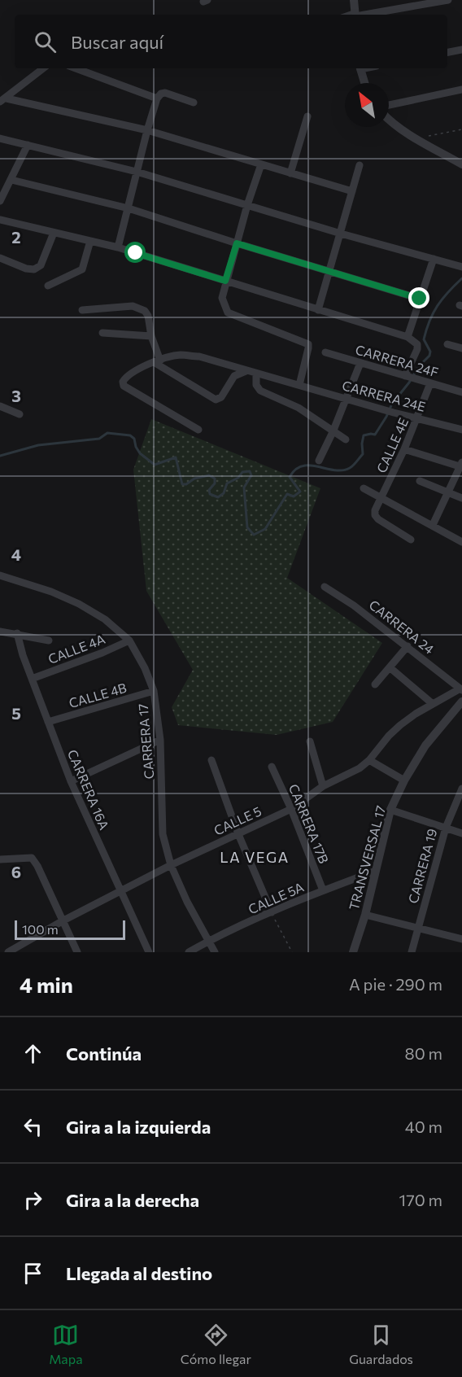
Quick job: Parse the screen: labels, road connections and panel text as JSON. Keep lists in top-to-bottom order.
{
  "streets": {
    "street": [
      "CARRERA 24F",
      "CARRERA 24E",
      "CALLE 4E",
      "CARRERA 24",
      "CALLE 4A",
      "CALLE 4B",
      "CARRERA 17",
      "CARRERA 16A",
      "CALLE 5",
      "CARRERA 17B",
      "TRANSVERSAL 17",
      "CARRERA 19",
      "CALLE 5A"
    ]
  },
  "crossings": [
    ["CARRERA 24F", "CALLE 4E"],
    ["CARRERA 24E", "CALLE 4E"],
    ["CARRERA 24", "CALLE 5"],
    ["CALLE 4A", "CARRERA 17"],
    ["CALLE 4A", "CARRERA 16A"],
    ["CALLE 4B", "CARRERA 17"],
    ["CALLE 4B", "CARRERA 16A"],
    ["CARRERA 17", "CALLE 5"],
    ["CARRERA 17", "CALLE 5A"],
    ["CARRERA 16A", "CALLE 5"],
    ["CALLE 5", "CARRERA 17B"],
    ["CARRERA 17B", "CALLE 5A"],
    ["TRANSVERSAL 17", "CALLE 5A"]
  ],
  "districts": ["LA VEGA"],
  "scale_bar": "100 m",
  "north": "top left",
  "page": {
    "search": "Buscar aquí",
    "scale": "100 m",
    "heading": ["4 min", "A pie · 290 m"],
    "list": [
      ["Continúa", "80 m"],
      ["Gira a la izquierda", "40 m"],
      ["Gira a la derecha", "170 m"],
      "Llegada al destino"
    ],
    "nav": ["Mapa", "Cómo llegar", "Guardados"]
  },
  "grid": {
    "rows": [
      "2",
      "3",
      "4",
      "5",
      "6"
    ]
  }
}
